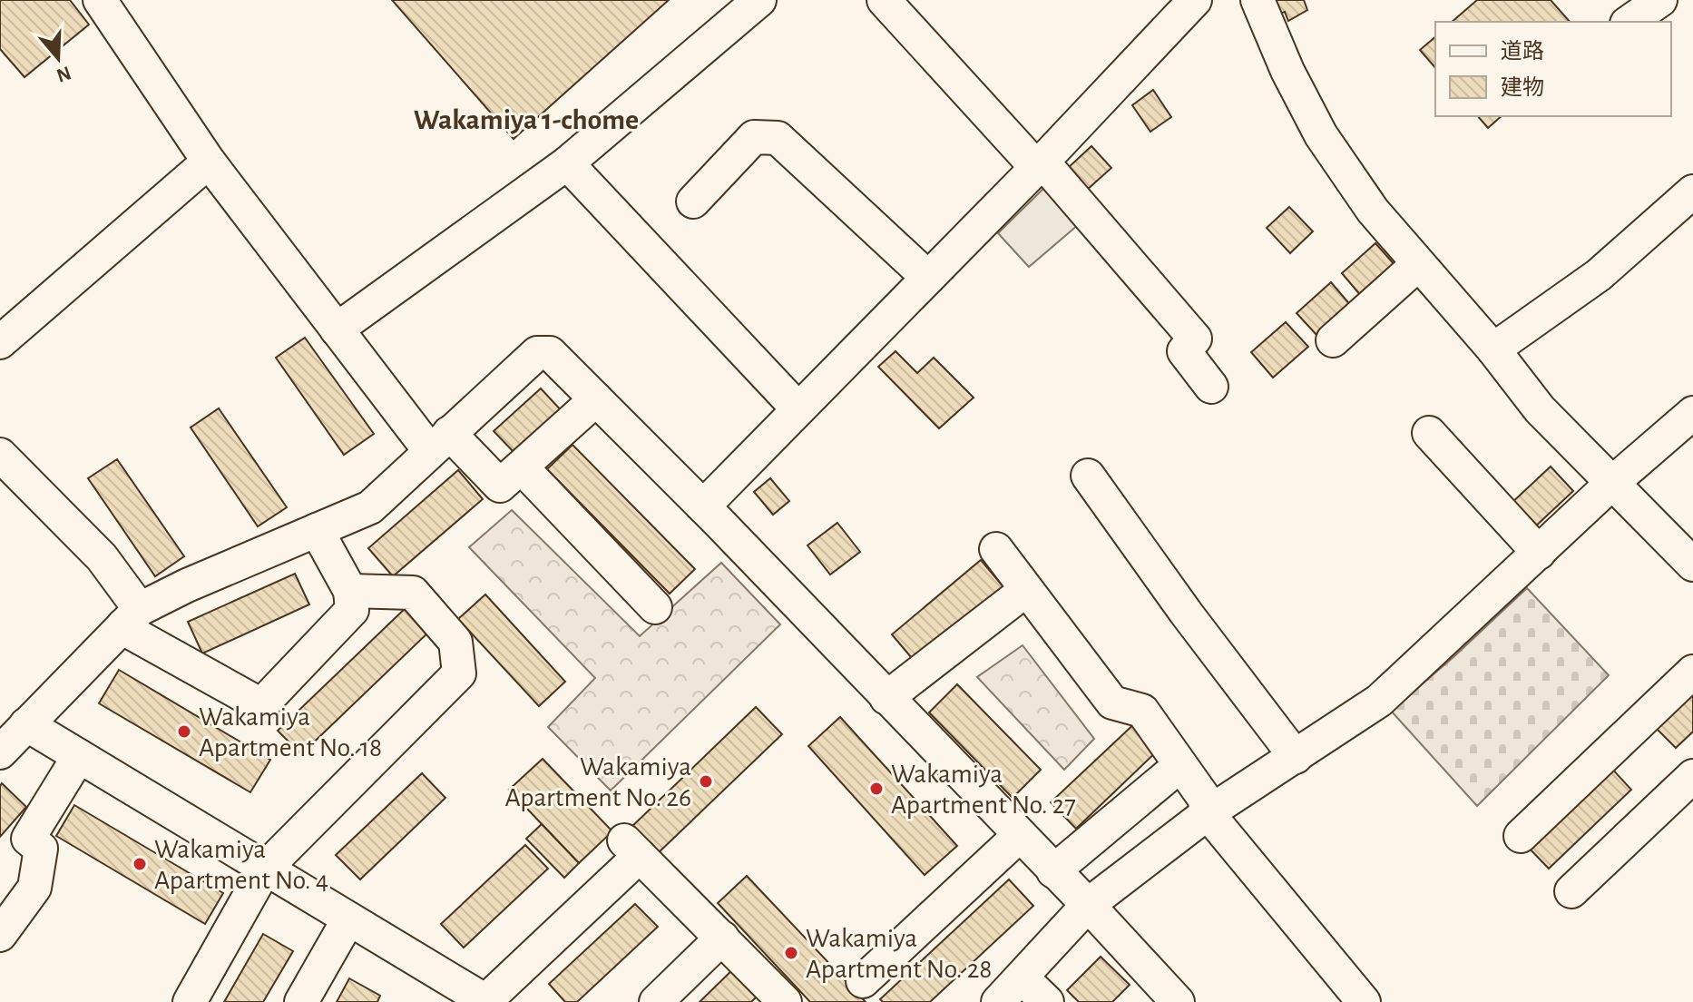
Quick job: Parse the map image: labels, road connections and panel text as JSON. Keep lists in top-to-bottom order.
{
  "districts": ["Wakamiya 1-chome"],
  "places": [
    "Wakamiya Apartment No. 18",
    "Wakamiya Apartment No. 26",
    "Wakamiya Apartment No. 27",
    "Wakamiya Apartment No. 4",
    "Wakamiya Apartment No. 28"
  ],
  "legend": ["道路", "建物"],
  "north": "bottom"
}
